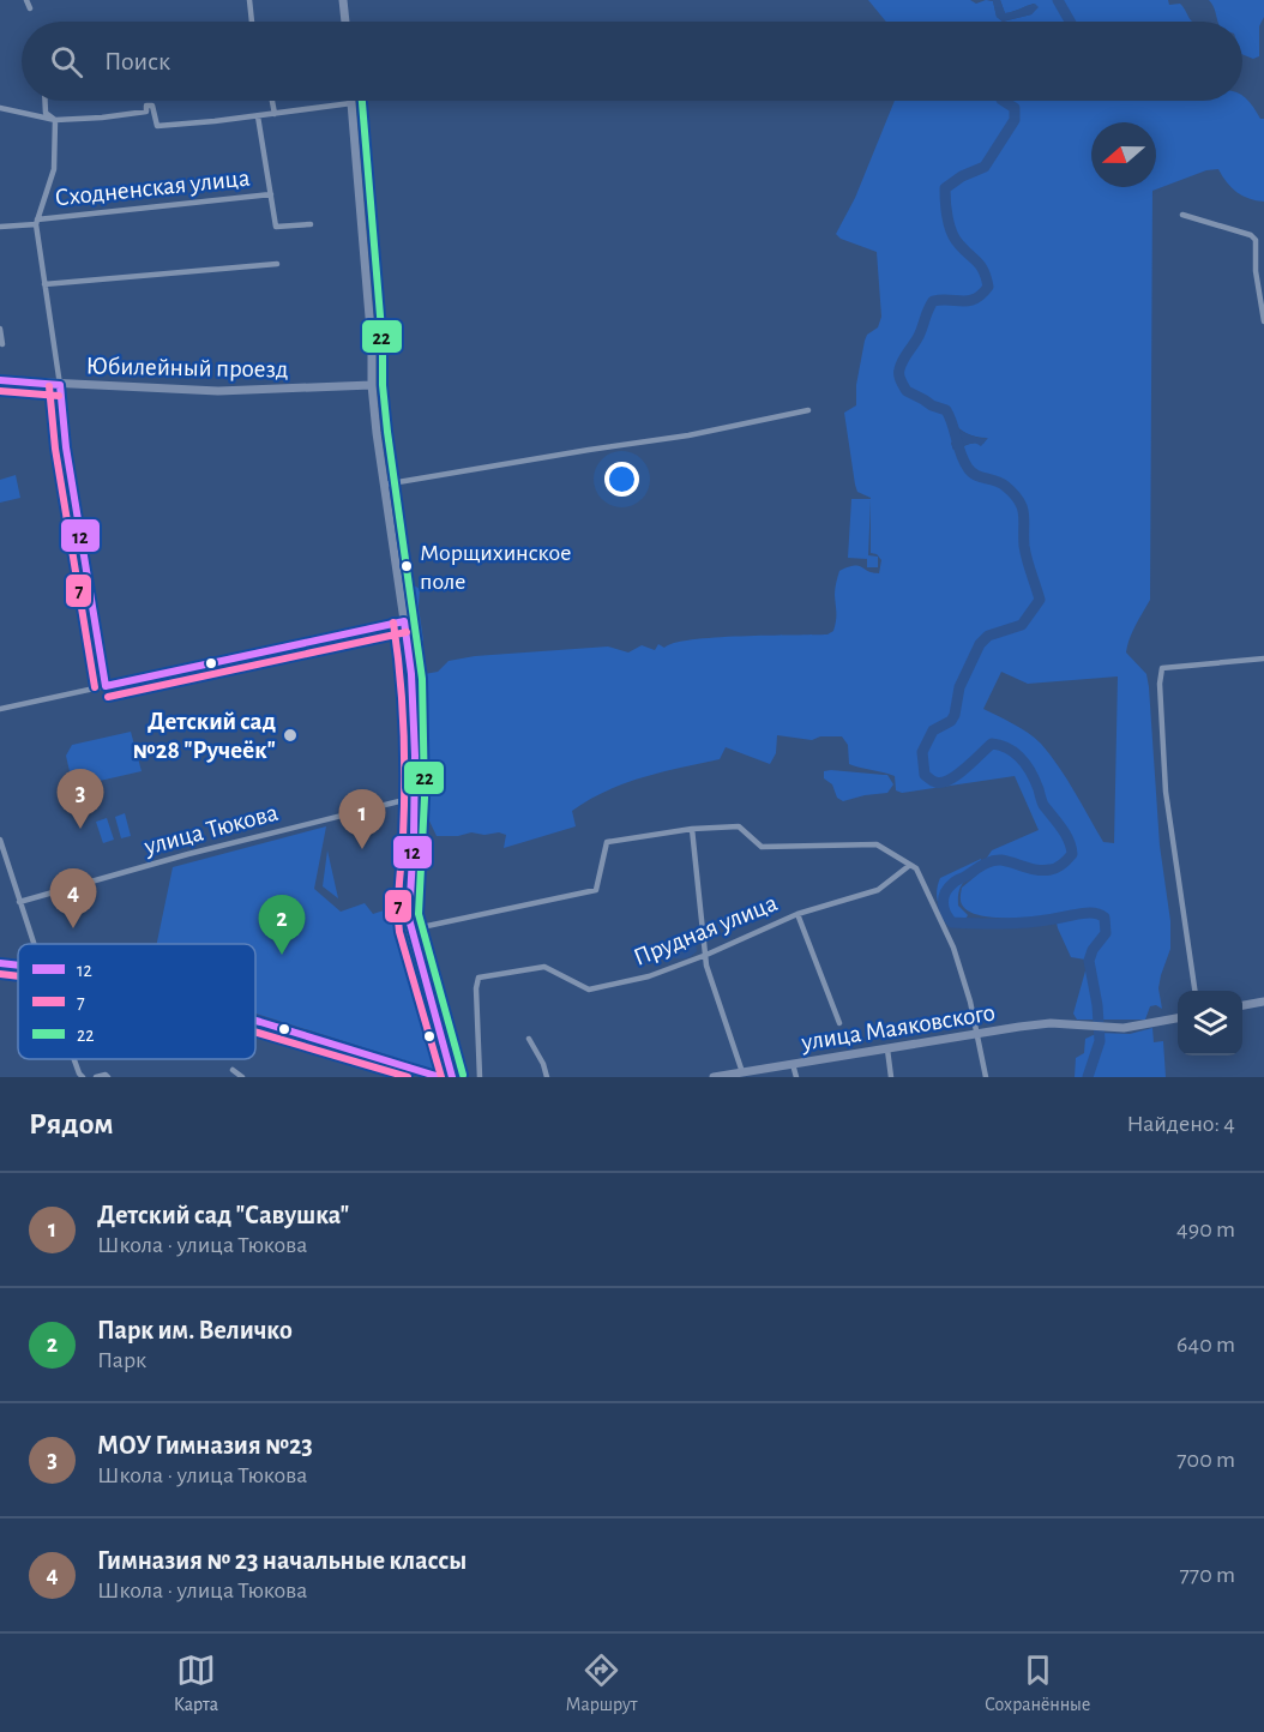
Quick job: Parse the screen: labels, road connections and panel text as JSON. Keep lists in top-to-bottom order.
{
  "streets": {
    "street": [
      "Сходненская улица",
      "Юбилейный проезд",
      "улица Тюкова",
      "Прудная улица",
      "улица Маяковского"
    ]
  },
  "places": ["Морщихинское поле", "Детский сад №28 \"Ручеёк\""],
  "lines": ["transit line 22", "transit line 12", "transit line 7"],
  "legend": ["12", "7", "22"],
  "north": "left",
  "page": {
    "search": "Поиск",
    "pins": [
      "3",
      "1",
      "4",
      "2"
    ],
    "heading": ["Рядом", "Найдено: 4"],
    "list": [
      {
        "mark": "1",
        "name": "Детский сад \"Савушка\"",
        "note": "Школа · улица Тюкова",
        "value": "490 m"
      },
      {
        "mark": "2",
        "name": "Парк им. Величко",
        "note": "Парк",
        "value": "640 m"
      },
      {
        "mark": "3",
        "name": "МОУ Гимназия №23",
        "note": "Школа · улица Тюкова",
        "value": "700 m"
      },
      {
        "mark": "4",
        "name": "Гимназия № 23 начальные классы",
        "note": "Школа · улица Тюкова",
        "value": "770 m"
      }
    ],
    "nav": ["Карта", "Маршрут", "Сохранённые"]
  }
}
